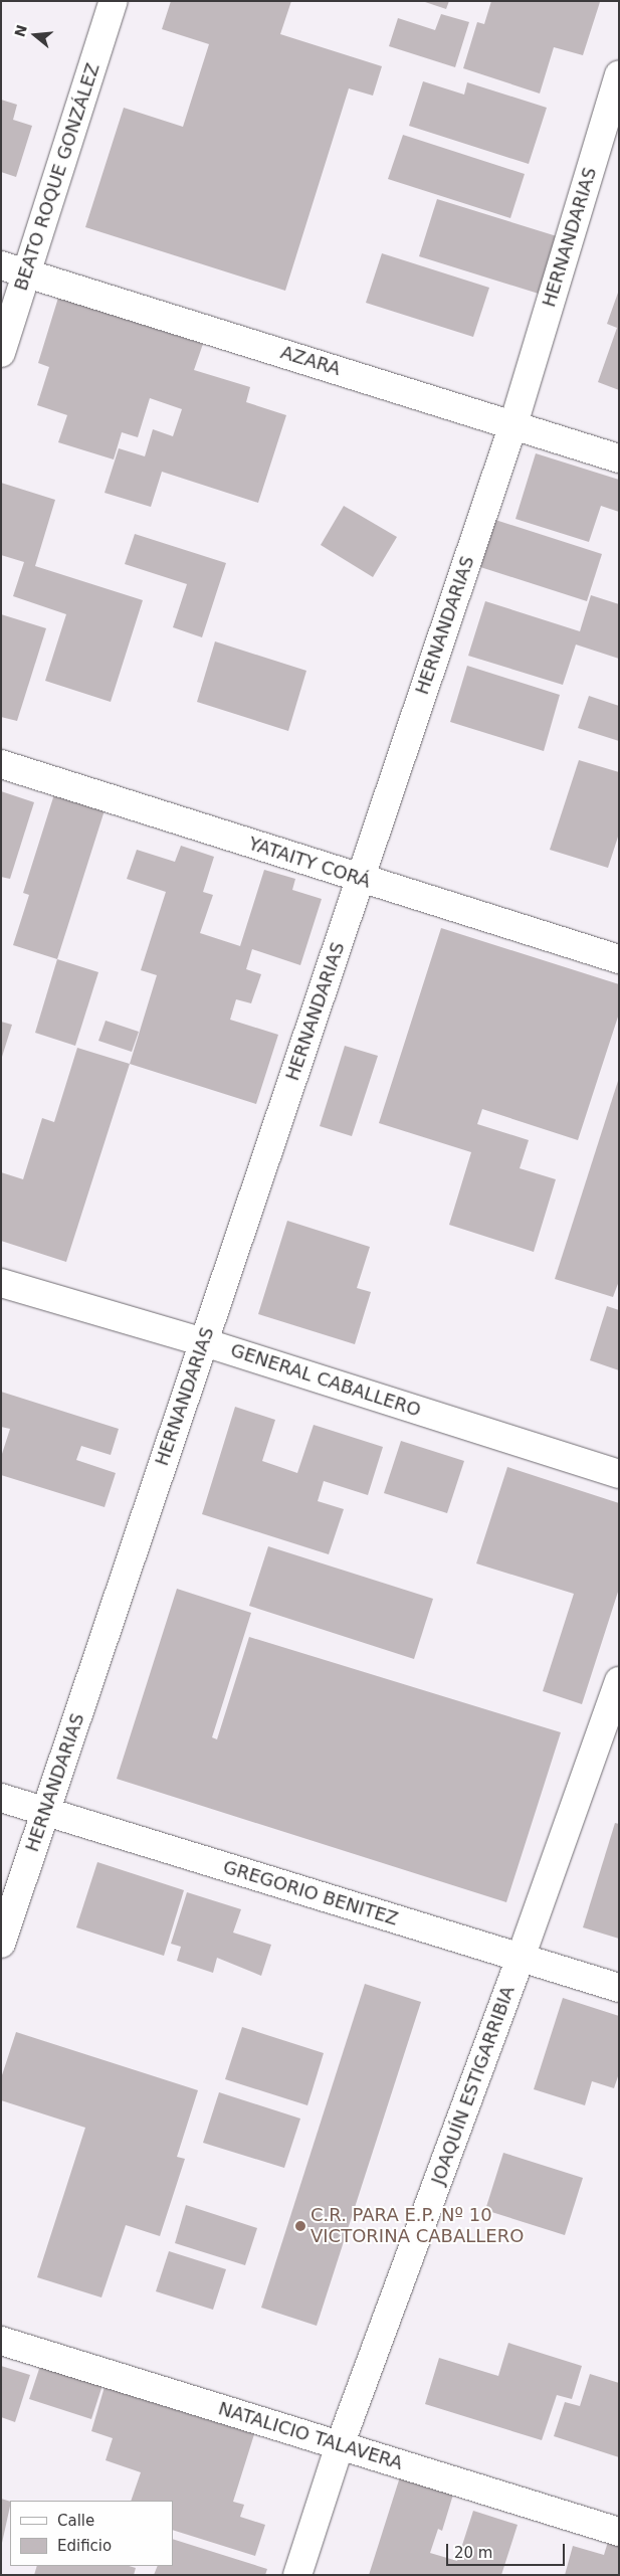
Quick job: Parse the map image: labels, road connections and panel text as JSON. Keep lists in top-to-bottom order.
{
  "streets": {
    "street": [
      "BEATO ROQUE GONZÁLEZ",
      "HERNANDARIAS",
      "AZARA",
      "YATAITY CORÁ",
      "GENERAL CABALLERO",
      "GREGORIO BENITEZ",
      "JOAQUÍN ESTIGARRIBIA",
      "NATALICIO TALAVERA"
    ]
  },
  "crossings": [
    ["BEATO ROQUE GONZÁLEZ", "AZARA"],
    ["HERNANDARIAS", "AZARA"],
    ["HERNANDARIAS", "YATAITY CORÁ"],
    ["HERNANDARIAS", "GENERAL CABALLERO"],
    ["HERNANDARIAS", "GREGORIO BENITEZ"],
    ["GREGORIO BENITEZ", "JOAQUÍN ESTIGARRIBIA"],
    ["JOAQUÍN ESTIGARRIBIA", "NATALICIO TALAVERA"]
  ],
  "places": ["C.R. PARA E.P. Nº 10 VICTORINA CABALLERO"],
  "legend": ["Calle", "Edificio"],
  "scale_bar": "20 m",
  "north": "left"
}
